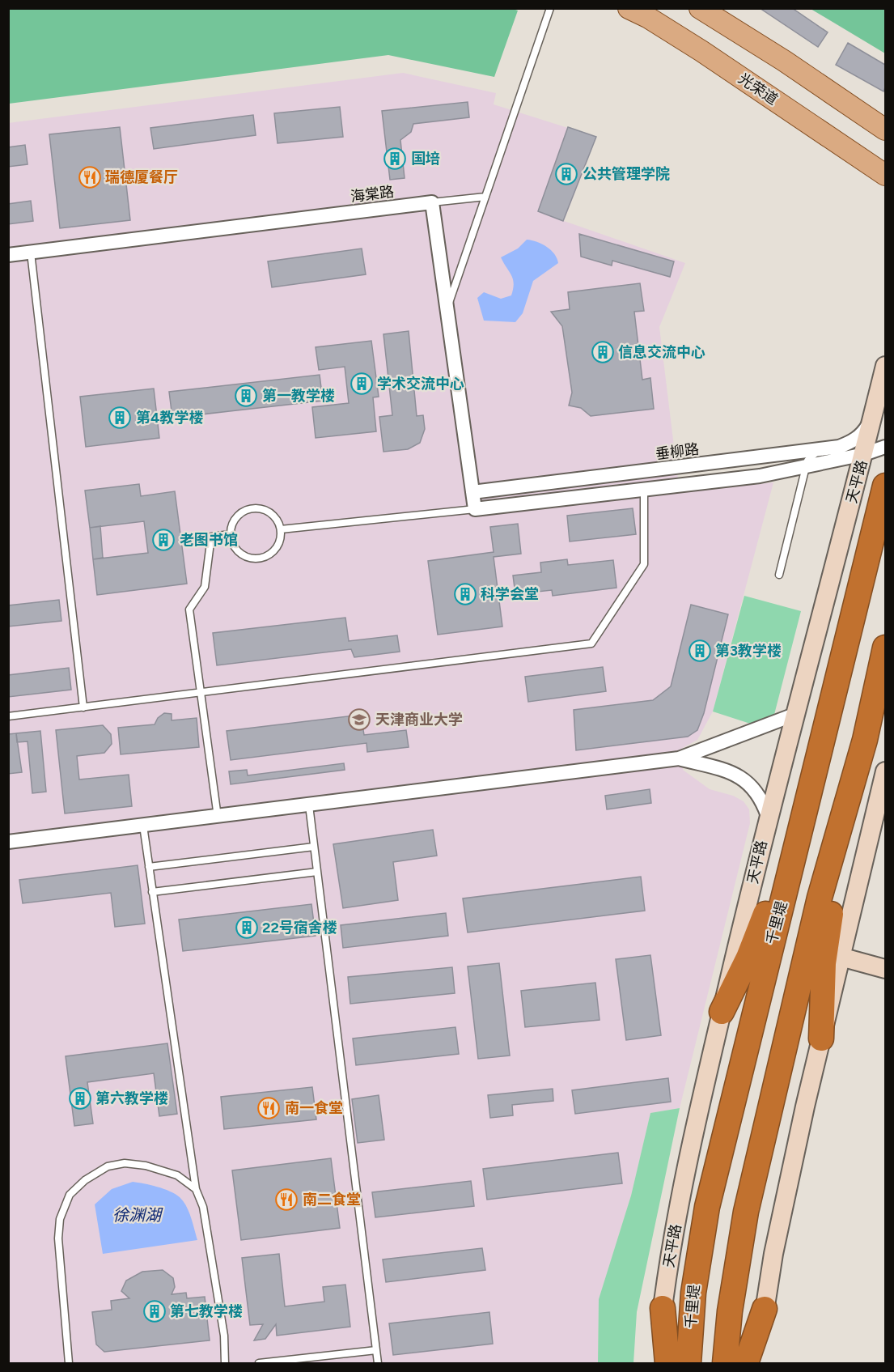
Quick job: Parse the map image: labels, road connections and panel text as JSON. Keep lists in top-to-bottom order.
{
  "streets": {
    "highway": ["千里堤"],
    "main road": ["光荣道"],
    "street": ["海棠路", "垂柳路", "天平路"]
  },
  "crossings": [
    ["垂柳路", "天平路"]
  ],
  "water": ["徐渊湖"],
  "places": {
    "building": [
      "国培",
      "公共管理学院",
      "信息交流中心",
      "学术交流中心",
      "第一教学楼",
      "第4教学楼",
      "老图书馆",
      "科学会堂",
      "第3教学楼",
      "22号宿舍楼",
      "第六教学楼",
      "第七教学楼"
    ],
    "restaurant": ["瑞德厦餐厅", "南一食堂", "南二食堂"],
    "school or university": ["天津商业大学"]
  }
}
